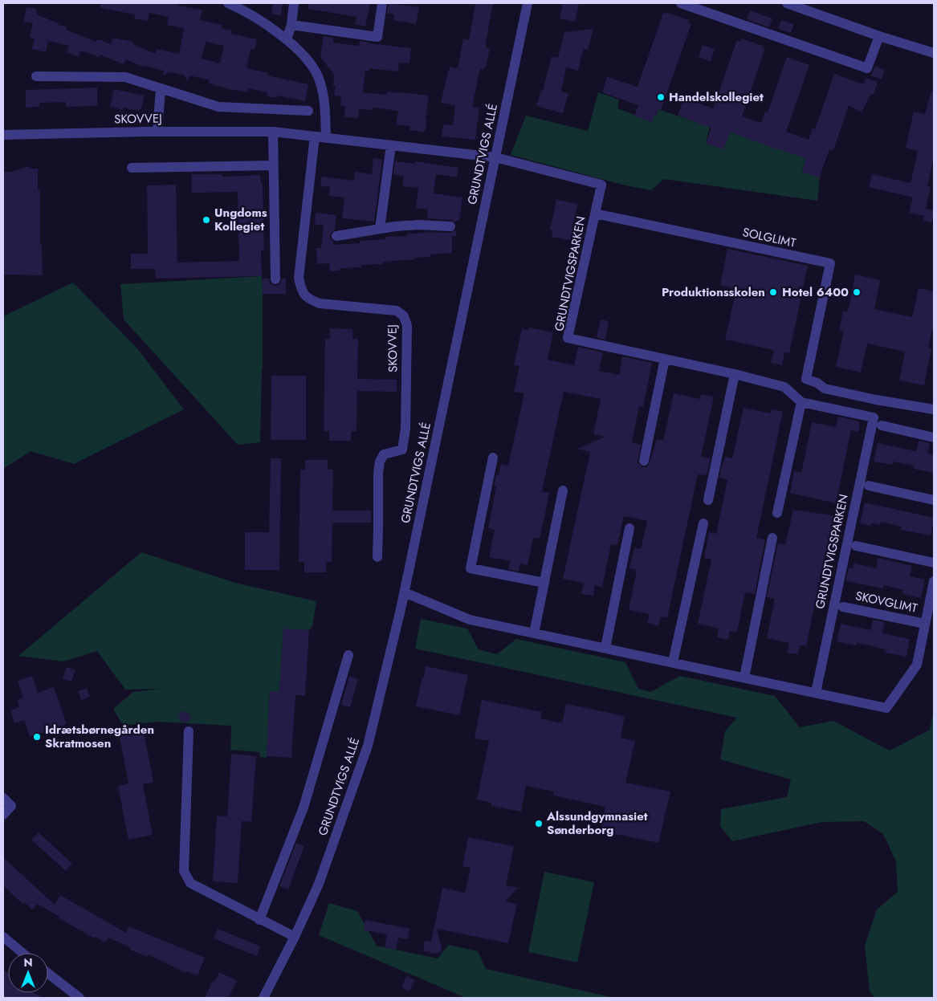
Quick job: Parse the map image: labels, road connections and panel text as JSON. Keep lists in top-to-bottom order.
{
  "streets": {
    "street": [
      "SKOVVEJ",
      "GRUNDTVIGS ALLÉ",
      "SOLGLIMT",
      "GRUNDTVIGSPARKEN",
      "SKOVGLIMT"
    ]
  },
  "crossings": [
    ["SKOVVEJ", "GRUNDTVIGS ALLÉ"],
    ["SOLGLIMT", "GRUNDTVIGSPARKEN"],
    ["GRUNDTVIGSPARKEN", "SKOVGLIMT"]
  ],
  "places": [
    "Handelskollegiet",
    "Ungdoms Kollegiet",
    "Produktionsskolen",
    "Hotel 6400",
    "Idrætsbørnegården Skratmosen",
    "Alssundgymnasiet Sønderborg"
  ],
  "north": "top"
}
